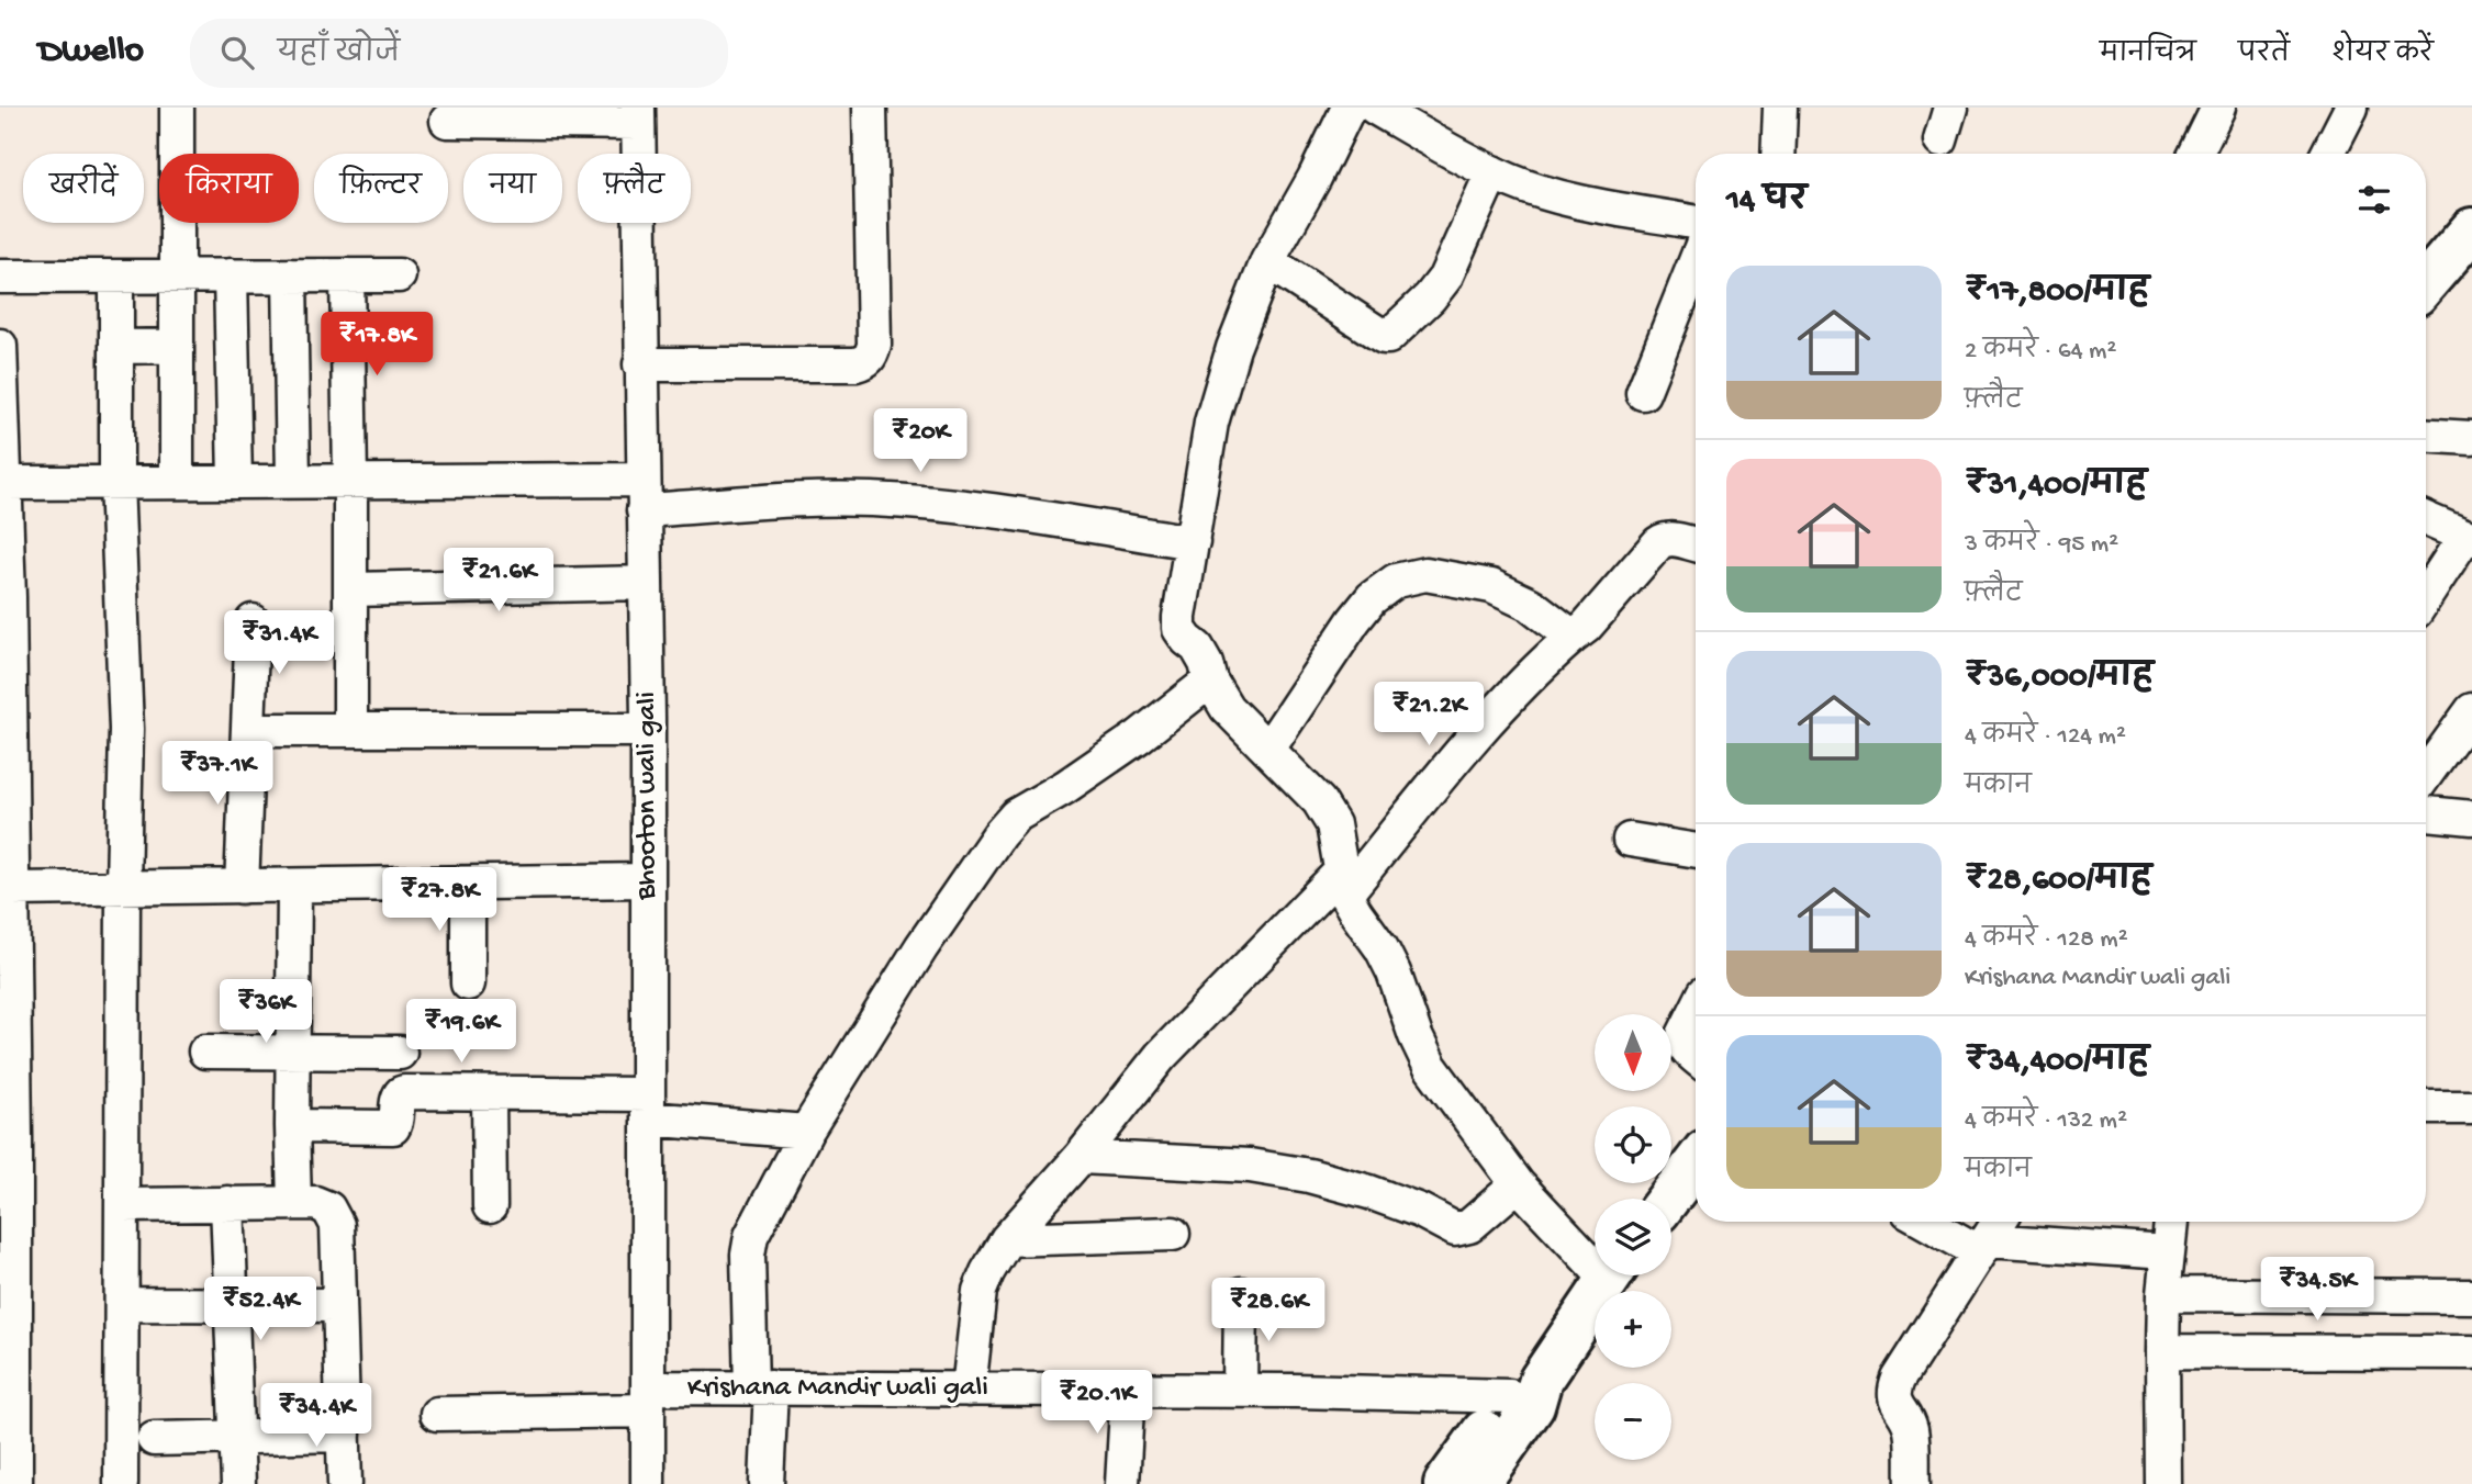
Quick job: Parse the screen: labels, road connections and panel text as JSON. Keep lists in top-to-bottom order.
{
  "streets": {
    "street": ["Bhooton wali gali", "Krishana Mandir wali gali"]
  },
  "crossings": [
    ["Bhooton wali gali", "Krishana Mandir wali gali"]
  ],
  "north": "bottom",
  "page": {
    "header": "Dwello",
    "search": "यहाँ खोजें",
    "nav": ["मानचित्र", "परतें", "शेयर करें"],
    "chip": [
      "खरीदें",
      "किराया",
      "फ़िल्टर",
      "नया",
      "फ़्लैट"
    ],
    "heading": "14 घर",
    "list": [
      {
        "name": "₹17,800/माह",
        "note": "2 कमरे · 64 m² · फ़्लैट"
      },
      {
        "name": "₹31,400/माह",
        "note": "3 कमरे · 95 m² · फ़्लैट"
      },
      {
        "name": "₹36,000/माह",
        "note": "4 कमरे · 124 m² · मकान"
      },
      {
        "name": "₹28,600/माह",
        "note": "4 कमरे · 128 m² · Krishana Mandir wali gali"
      },
      {
        "name": "₹34,400/माह",
        "note": "4 कमरे · 132 m² · मकान"
      }
    ],
    "price": [
      "₹17.8K",
      "₹20K",
      "₹21.6K",
      "₹31.4K",
      "₹21.2K",
      "₹37.1K",
      "₹27.8K",
      "₹36K",
      "₹19.6K",
      "₹34.5K",
      "₹52.4K",
      "₹28.6K",
      "₹20.1K",
      "₹34.4K"
    ],
    "map_buttons": ["+", "−"]
  }
}
